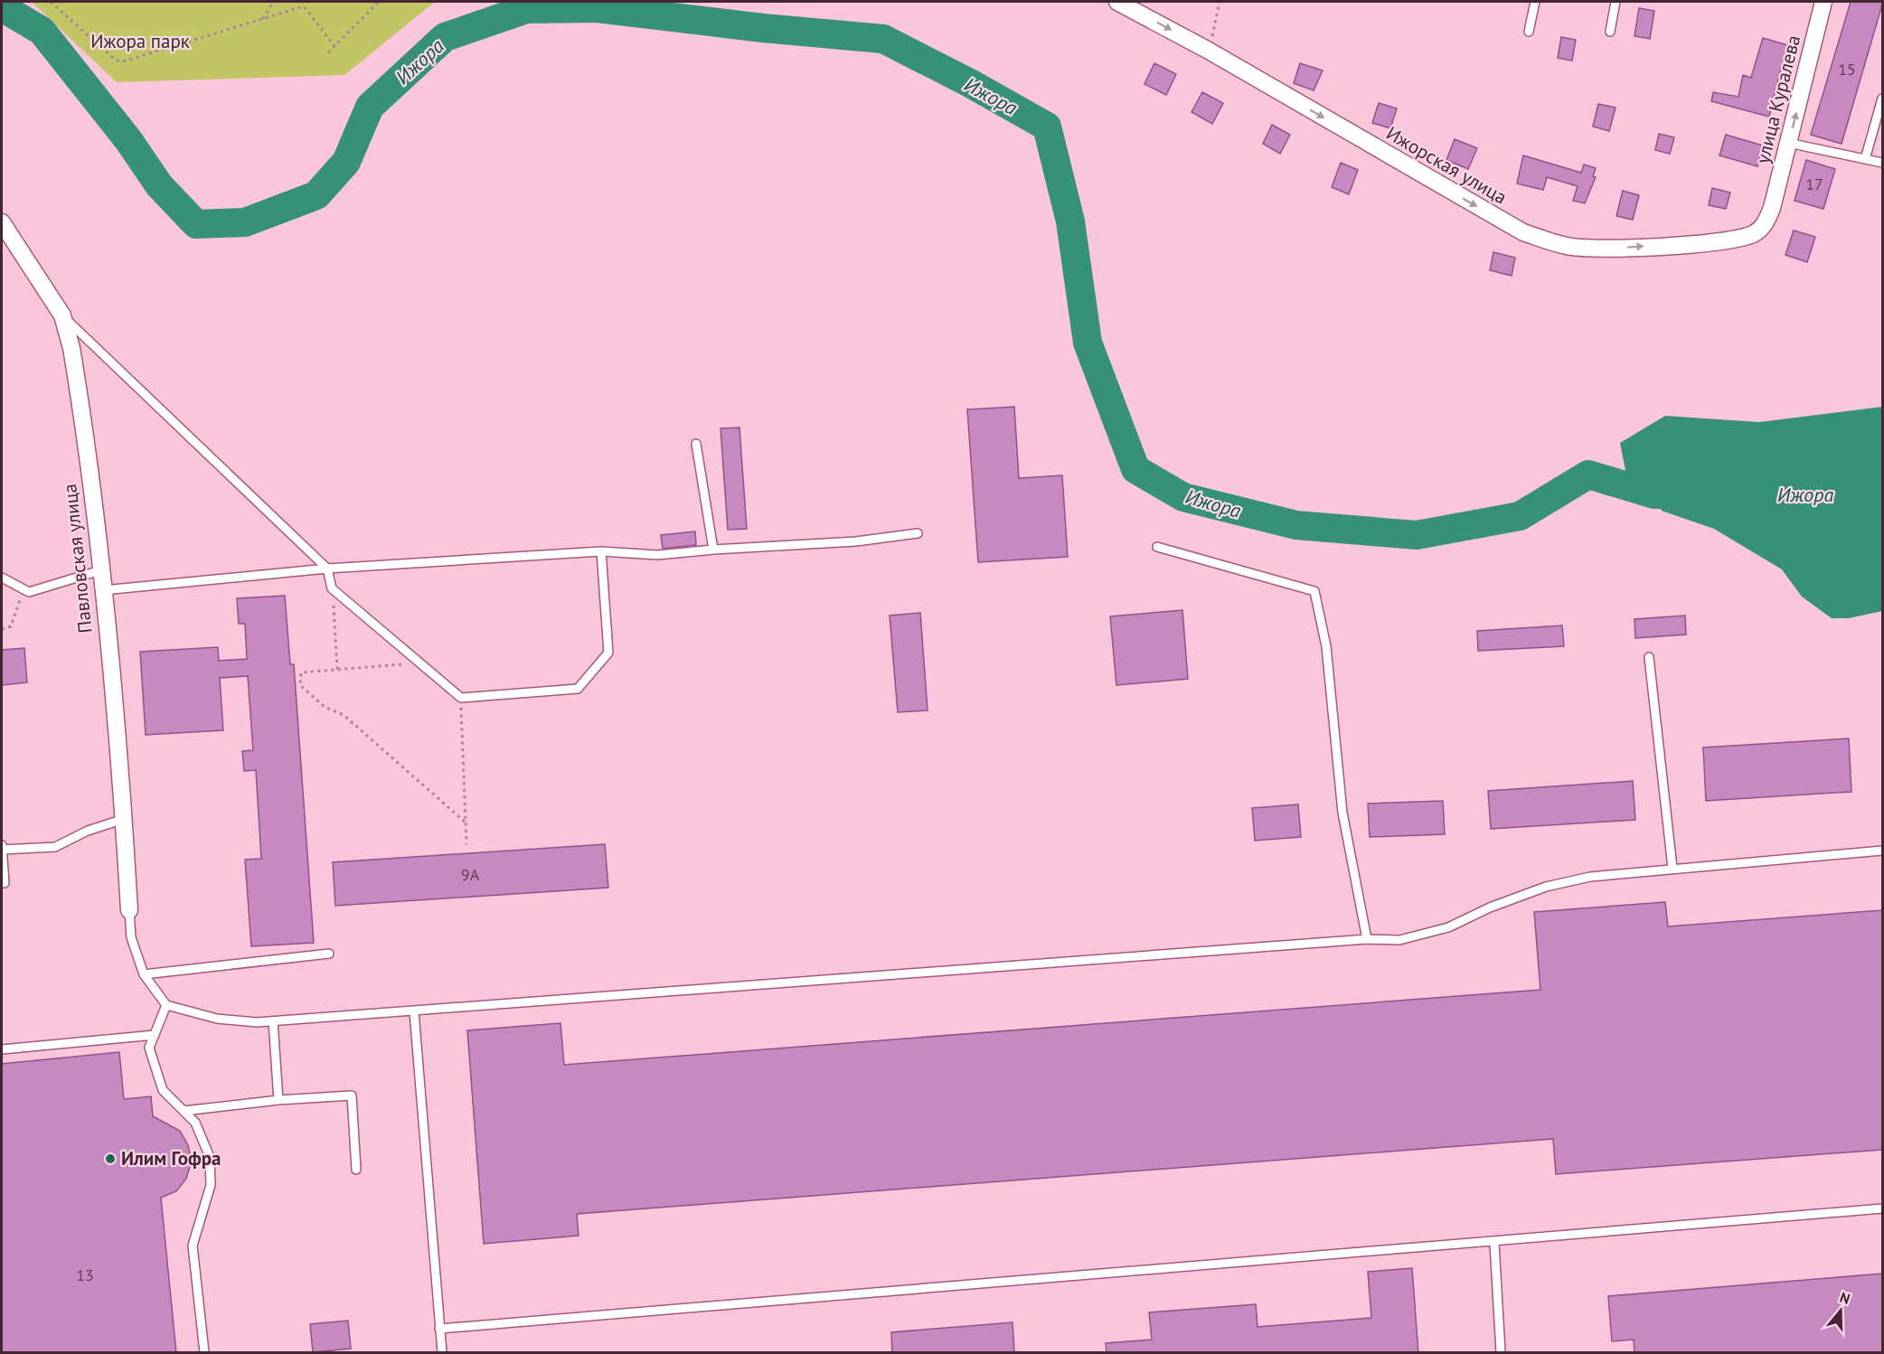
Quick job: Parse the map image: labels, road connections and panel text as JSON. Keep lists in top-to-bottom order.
{
  "streets": {
    "street": ["улица Куралева", "Ижорская улица", "Павловская улица"]
  },
  "crossings": [
    ["улица Куралева", "Ижорская улица"]
  ],
  "one_way": ["улица Куралева", "Ижорская улица"],
  "water": ["Ижора"],
  "parks": ["Ижора парк"],
  "places": ["Илим Гофра"],
  "house_numbers": [
    "15",
    "17",
    "9А",
    "13"
  ],
  "north": "top"
}
